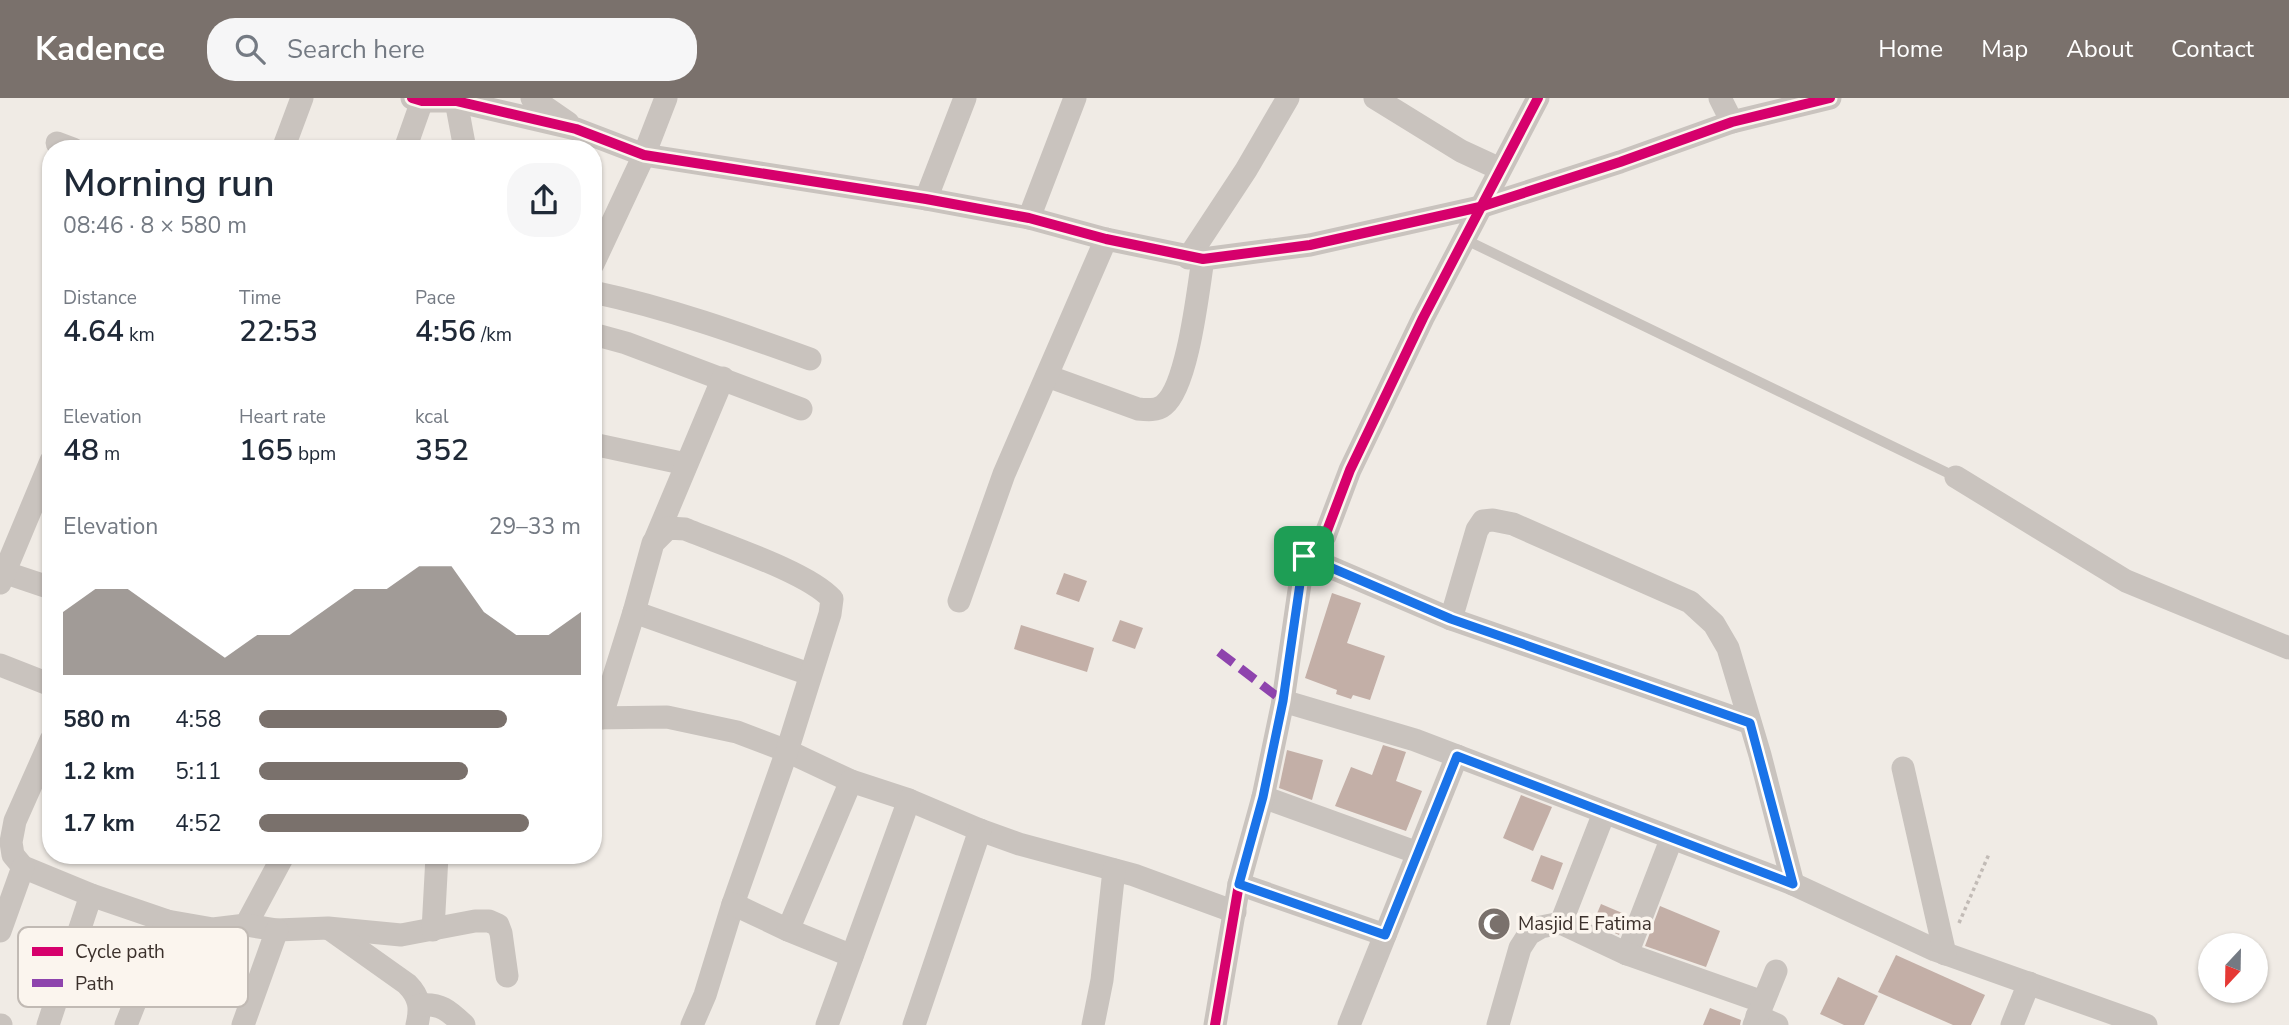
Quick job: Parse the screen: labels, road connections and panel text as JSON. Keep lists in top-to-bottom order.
{
  "places": {
    "mosque": ["Masjid E Fatima"]
  },
  "legend": ["Cycle path", "Path"],
  "north": "bottom",
  "page": {
    "header": "Kadence",
    "search": "Search here",
    "nav": [
      "Home",
      "Map",
      "About",
      "Contact"
    ],
    "heading": ["Morning run", "08:46 · 8 × 580 m"],
    "stats": [
      ["Distance", "4.64 km"],
      ["Time", "22:53"],
      ["Pace", "4:56 /km"],
      ["Elevation", "48 m"],
      ["Heart rate", "165 bpm"],
      ["kcal", "352"]
    ],
    "chart": ["Elevation", "29–33 m"],
    "list": [
      {
        "name": "580 m",
        "note": "4:58"
      },
      {
        "name": "1.2 km",
        "note": "5:11"
      },
      {
        "name": "1.7 km",
        "note": "4:52"
      }
    ]
  }
}
